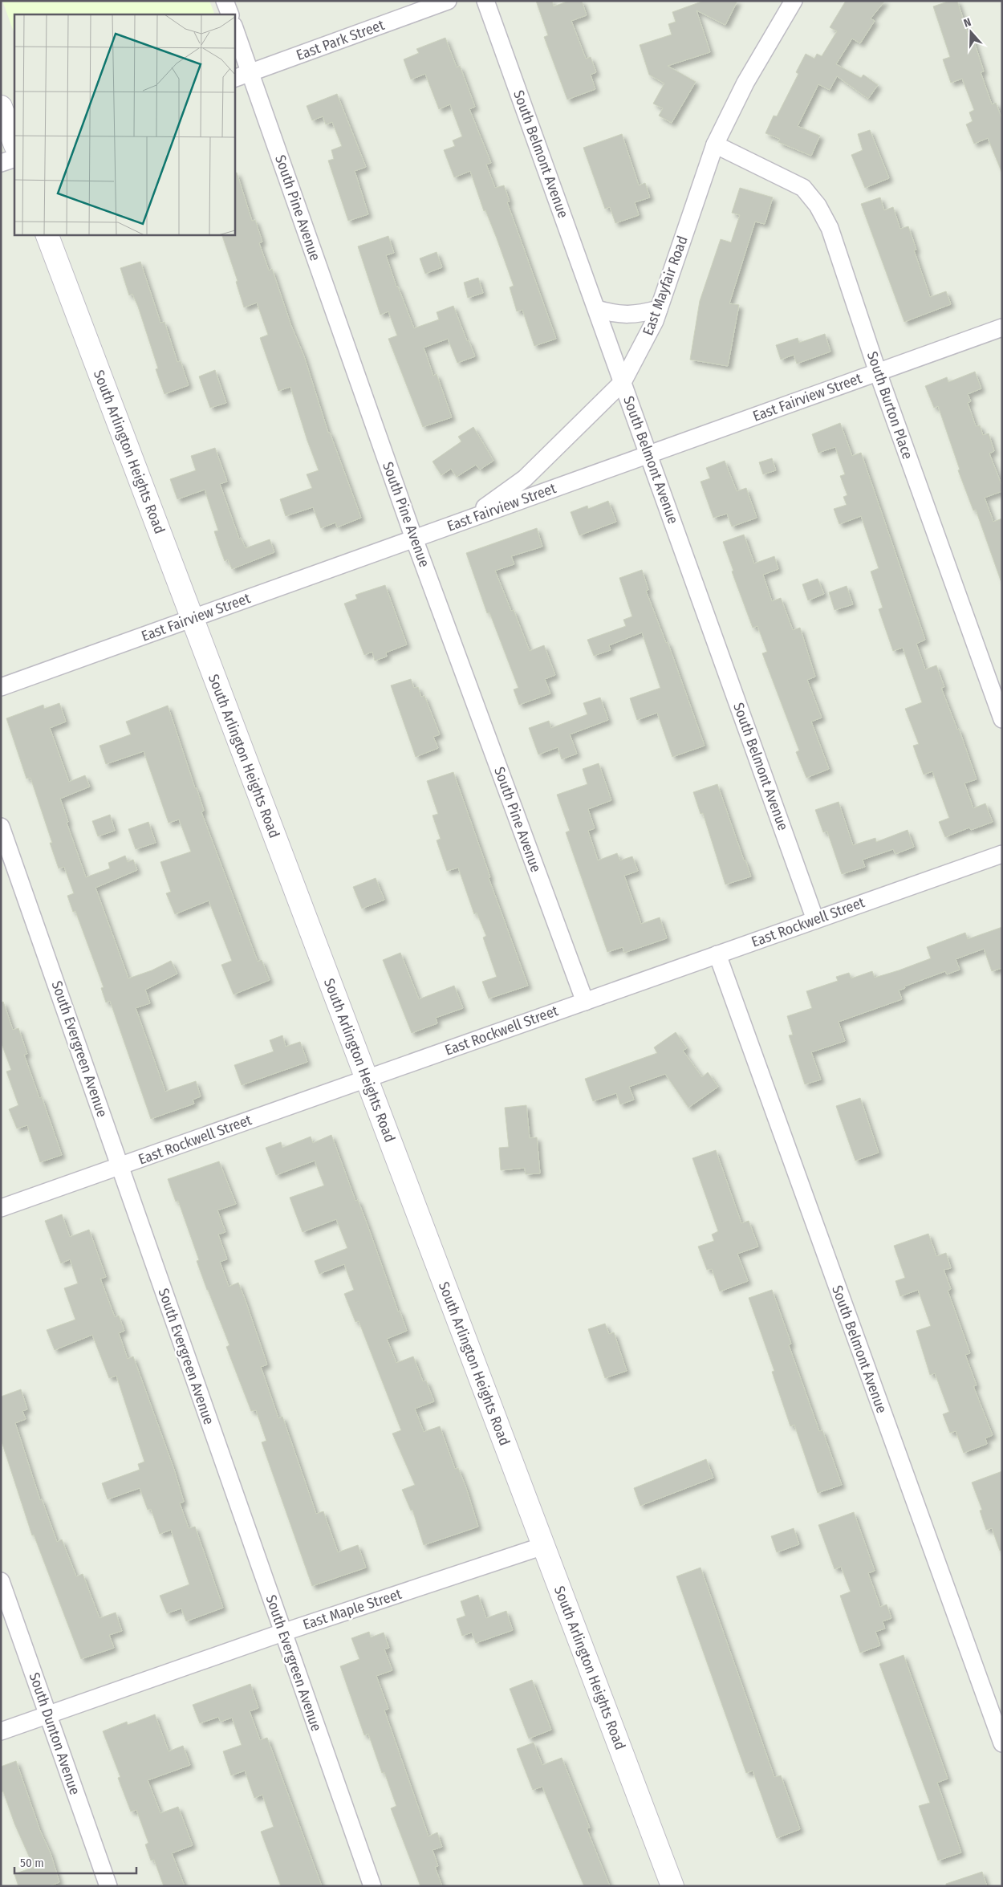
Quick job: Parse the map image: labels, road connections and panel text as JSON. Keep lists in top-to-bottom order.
{
  "streets": {
    "main road": ["South Arlington Heights Road"],
    "street": [
      "East Park Street",
      "South Belmont Avenue",
      "South Pine Avenue",
      "East Mayfair Road",
      "East Fairview Street",
      "South Burton Place",
      "East Rockwell Street",
      "South Evergreen Avenue",
      "East Maple Street",
      "South Dunton Avenue"
    ]
  },
  "crossings": [
    ["East Park Street", "South Pine Avenue"],
    ["South Belmont Avenue", "East Mayfair Road"],
    ["South Belmont Avenue", "East Fairview Street"],
    ["South Belmont Avenue", "East Rockwell Street"],
    ["South Pine Avenue", "East Fairview Street"],
    ["South Pine Avenue", "East Rockwell Street"],
    ["East Mayfair Road", "East Fairview Street"],
    ["East Mayfair Road", "South Burton Place"],
    ["East Fairview Street", "South Burton Place"],
    ["East Fairview Street", "South Arlington Heights Road"],
    ["South Arlington Heights Road", "East Rockwell Street"],
    ["South Arlington Heights Road", "East Maple Street"],
    ["East Rockwell Street", "South Evergreen Avenue"],
    ["South Evergreen Avenue", "East Maple Street"],
    ["East Maple Street", "South Dunton Avenue"]
  ],
  "scale_bar": "50 m",
  "north": "top"
}
